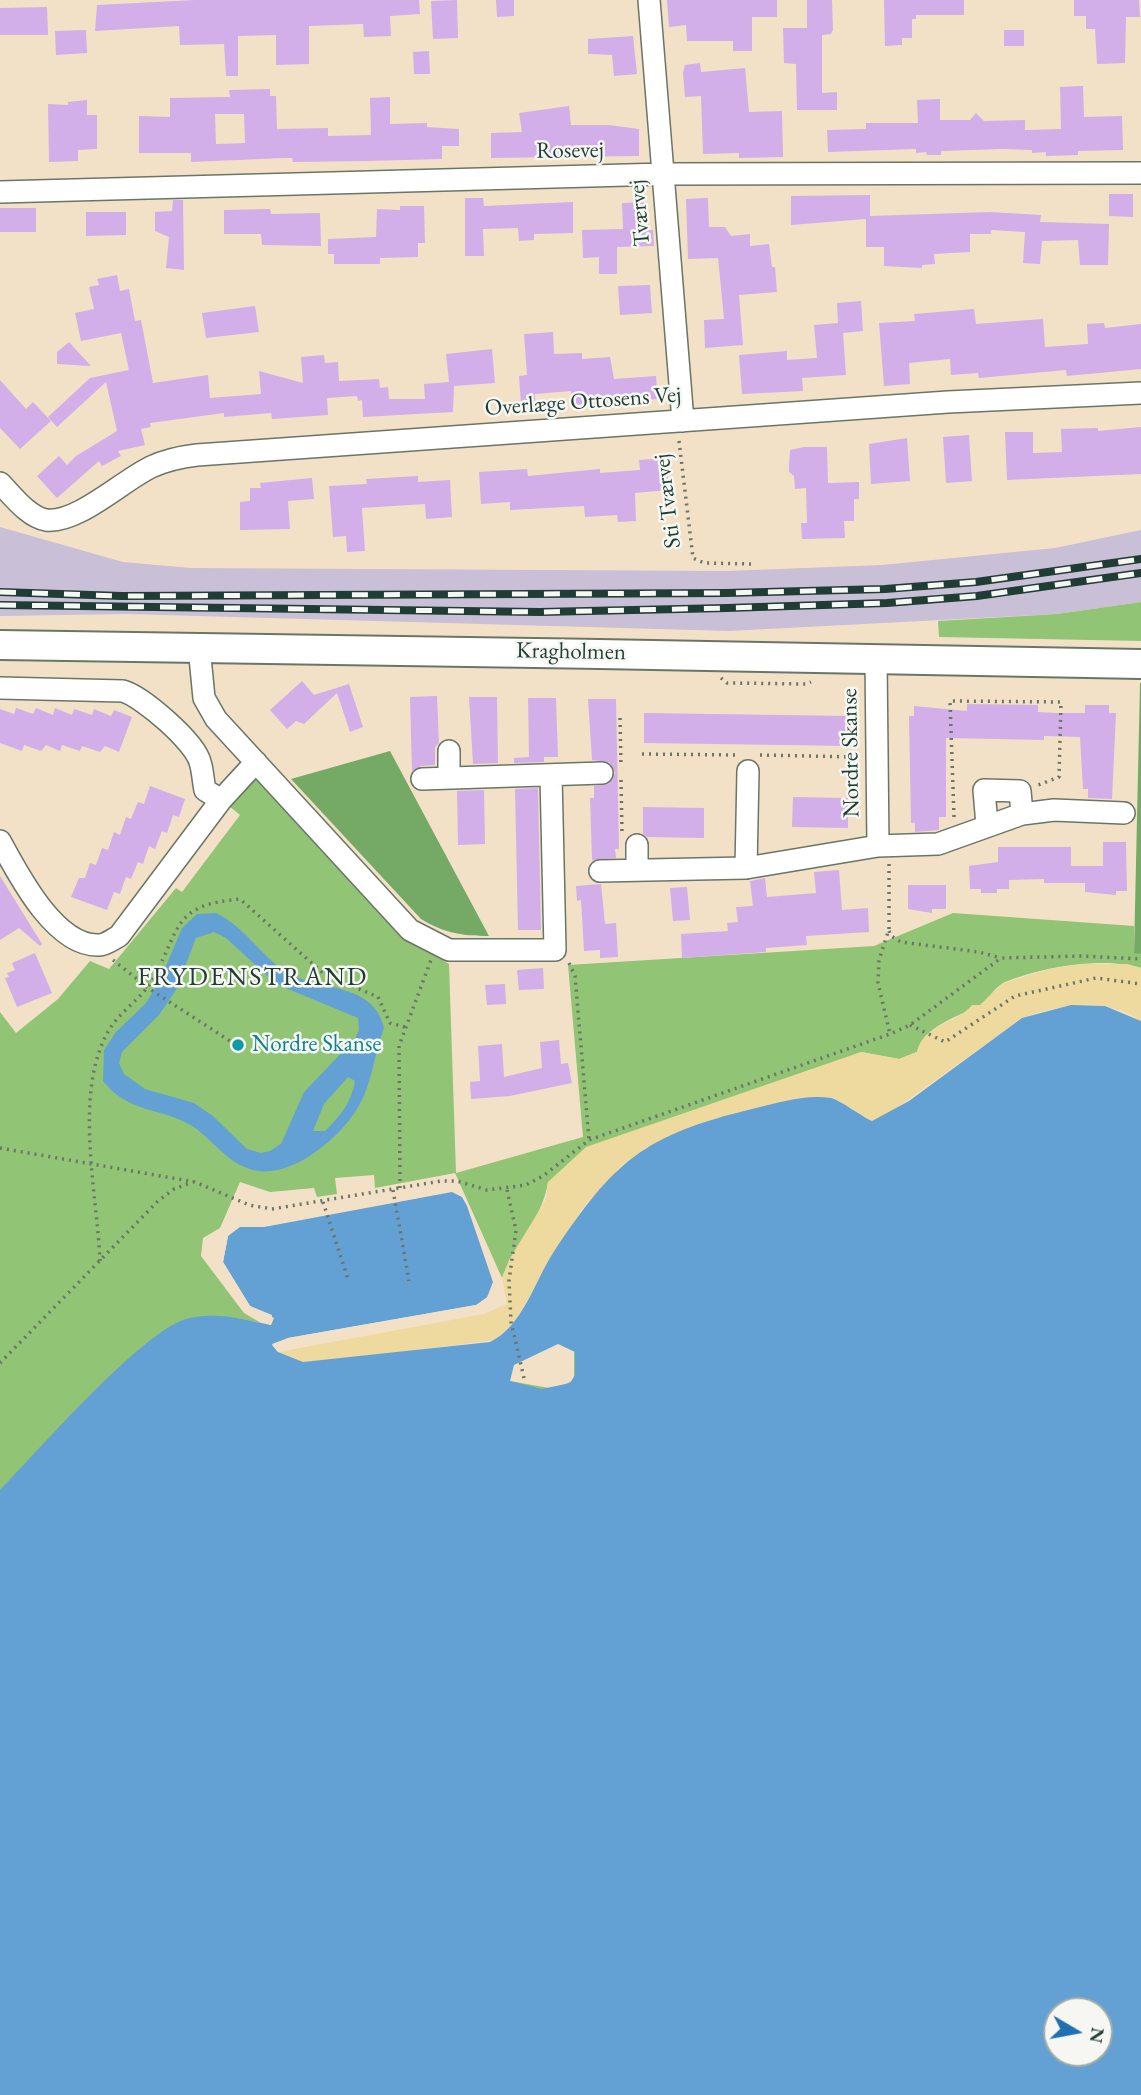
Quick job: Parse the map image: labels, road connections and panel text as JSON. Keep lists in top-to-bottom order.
{
  "streets": {
    "street": [
      "Rosevej",
      "Tværvej",
      "Overlæge Ottosens Vej",
      "Kragholmen",
      "Nordre Skanse"
    ],
    "path": ["Sti Tværvej"]
  },
  "crossings": [
    ["Rosevej", "Tværvej"],
    ["Tværvej", "Overlæge Ottosens Vej"],
    ["Tværvej", "Sti Tværvej"],
    ["Overlæge Ottosens Vej", "Sti Tværvej"],
    ["Kragholmen", "Nordre Skanse"]
  ],
  "districts": ["FRYDENSTRAND"],
  "places": ["Nordre Skanse"],
  "north": "right"
}
